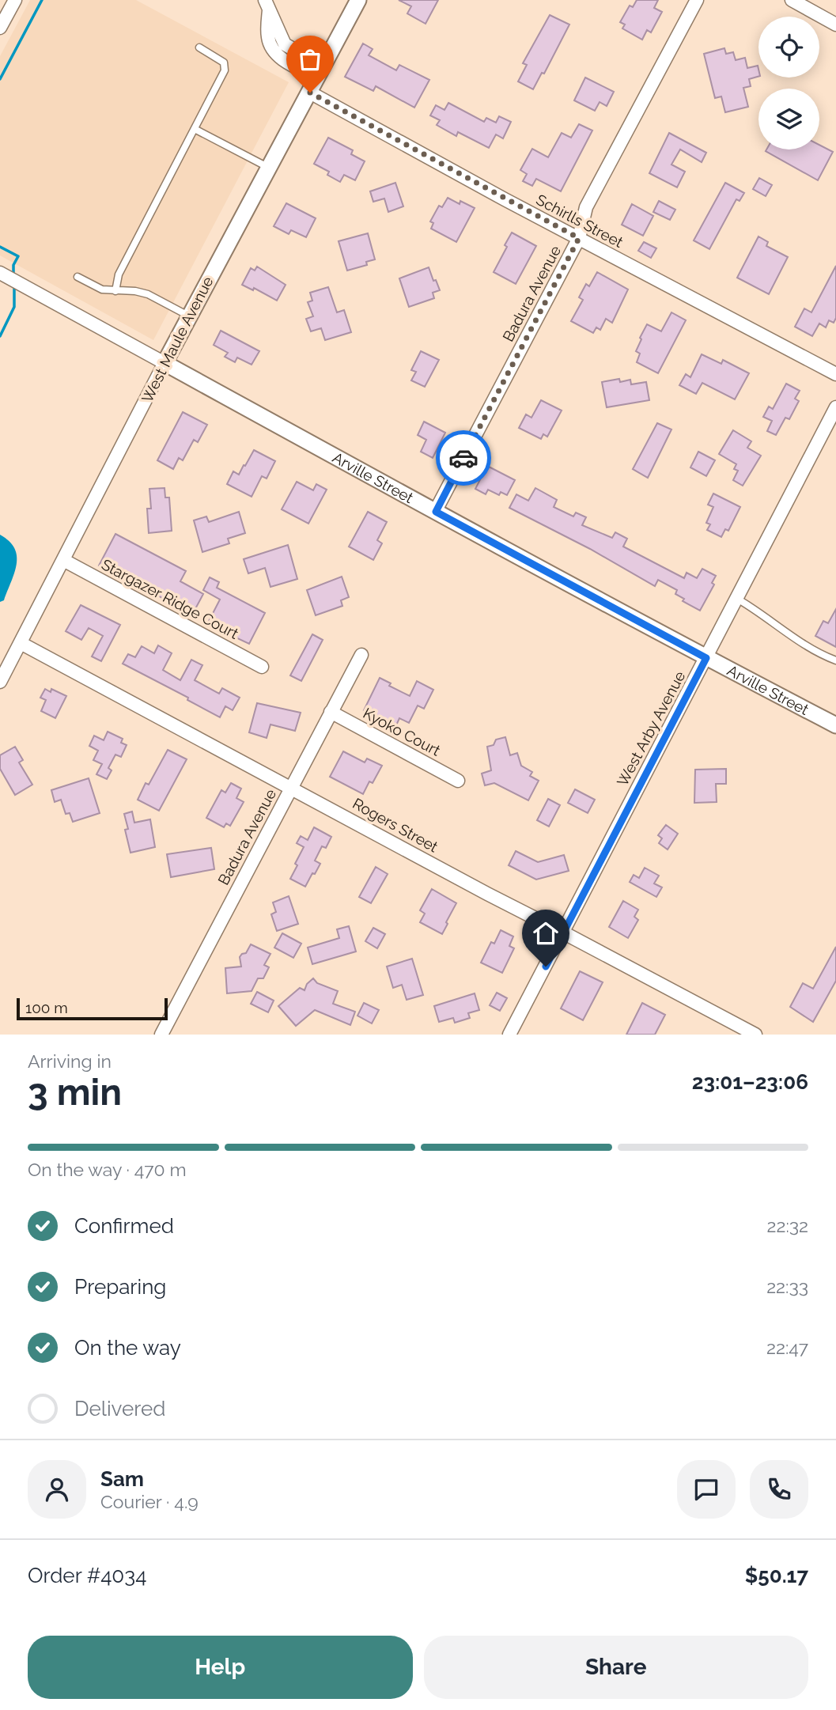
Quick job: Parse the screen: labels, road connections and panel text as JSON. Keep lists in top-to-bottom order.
{
  "streets": {
    "street": [
      "Schirlls Street",
      "Badura Avenue",
      "West Maule Avenue",
      "Arville Street",
      "Stargazer Ridge Court",
      "West Arby Avenue",
      "Kyoko Court",
      "Rogers Street"
    ]
  },
  "crossings": [
    ["Schirlls Street", "Badura Avenue"],
    ["Schirlls Street", "West Maule Avenue"],
    ["Badura Avenue", "Arville Street"],
    ["Badura Avenue", "Kyoko Court"],
    ["Badura Avenue", "Rogers Street"],
    ["West Maule Avenue", "Arville Street"],
    ["West Maule Avenue", "Stargazer Ridge Court"],
    ["West Maule Avenue", "Rogers Street"],
    ["Arville Street", "West Arby Avenue"],
    ["West Arby Avenue", "Rogers Street"]
  ],
  "scale_bar": "100 m",
  "page": {
    "scale": "100 m",
    "heading": ["3 min", "Arriving in", "23:01–23:06"],
    "panel": [
      "Sam",
      "Courier · 4.9",
      "Order #4034",
      "$50.17"
    ],
    "bar": "On the way · 470 m",
    "list": [
      ["Confirmed", "22:32"],
      ["Preparing", "22:33"],
      ["On the way", "22:47"],
      "Delivered"
    ],
    "buttons": ["Help", "Share"]
  }
}
